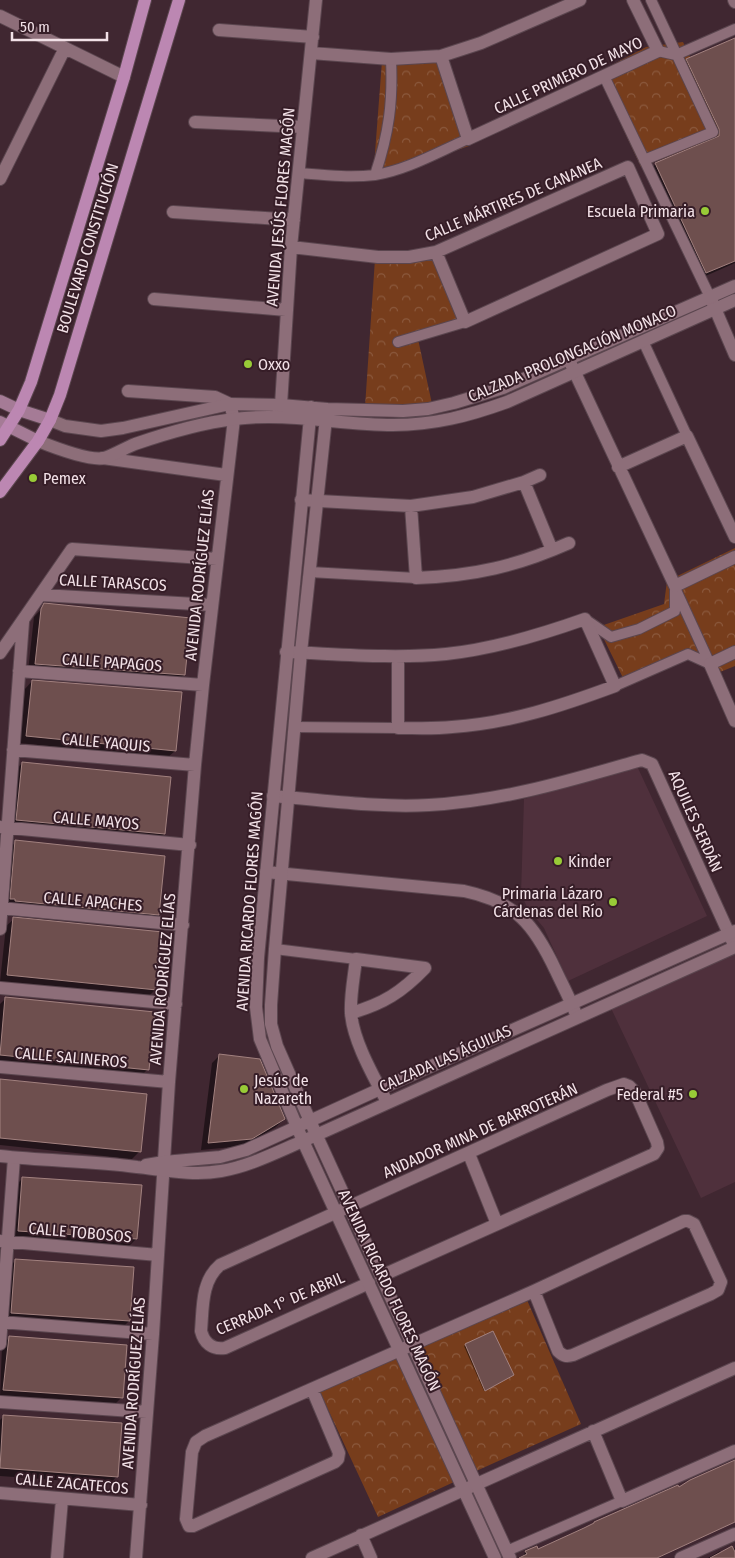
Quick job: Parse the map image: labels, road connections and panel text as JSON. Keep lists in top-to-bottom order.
{
  "streets": {
    "main road": ["BOULEVARD CONSTITUCIÓN"],
    "street": [
      "CALLE PRIMERO DE MAYO",
      "CALLE MÁRTIRES DE CANANEA",
      "AVENIDA JESÚS FLORES MAGÓN",
      "CALZADA PROLONGACIÓN MONACO",
      "AVENIDA RODRÍGUEZ ELÍAS",
      "CALLE TARASCOS",
      "CALLE PAPAGOS",
      "CALLE YAQUIS",
      "CALLE MAYOS",
      "AQUILES SERDÁN",
      "CALLE APACHES",
      "AVENIDA RICARDO FLORES MAGÓN",
      "CALLE SALINEROS",
      "CALZADA LAS ÁGUILAS",
      "ANDADOR MINA DE BARROTERÁN",
      "CALLE TOBOSOS",
      "CERRADA 1° DE ABRIL",
      "CALLE ZACATECOS"
    ]
  },
  "crossings": [
    ["CALLE PRIMERO DE MAYO", "AVENIDA JESÚS FLORES MAGÓN"],
    ["CALLE MÁRTIRES DE CANANEA", "AVENIDA JESÚS FLORES MAGÓN"],
    ["AVENIDA JESÚS FLORES MAGÓN", "CALZADA PROLONGACIÓN MONACO"],
    ["BOULEVARD CONSTITUCIÓN", "CALZADA PROLONGACIÓN MONACO"],
    ["CALZADA PROLONGACIÓN MONACO", "AVENIDA RODRÍGUEZ ELÍAS"],
    ["CALZADA PROLONGACIÓN MONACO", "AVENIDA RICARDO FLORES MAGÓN"],
    ["AVENIDA RODRÍGUEZ ELÍAS", "CALLE TARASCOS"],
    ["AVENIDA RODRÍGUEZ ELÍAS", "CALLE PAPAGOS"],
    ["AVENIDA RODRÍGUEZ ELÍAS", "CALLE YAQUIS"],
    ["AVENIDA RODRÍGUEZ ELÍAS", "CALLE MAYOS"],
    ["AVENIDA RODRÍGUEZ ELÍAS", "CALLE APACHES"],
    ["AVENIDA RODRÍGUEZ ELÍAS", "CALLE SALINEROS"],
    ["AVENIDA RODRÍGUEZ ELÍAS", "CALZADA LAS ÁGUILAS"],
    ["AVENIDA RODRÍGUEZ ELÍAS", "CALLE TOBOSOS"],
    ["AVENIDA RODRÍGUEZ ELÍAS", "CALLE ZACATECOS"],
    ["AQUILES SERDÁN", "AVENIDA RICARDO FLORES MAGÓN"],
    ["AQUILES SERDÁN", "CALZADA LAS ÁGUILAS"],
    ["AVENIDA RICARDO FLORES MAGÓN", "CALZADA LAS ÁGUILAS"],
    ["AVENIDA RICARDO FLORES MAGÓN", "ANDADOR MINA DE BARROTERÁN"],
    ["AVENIDA RICARDO FLORES MAGÓN", "CERRADA 1° DE ABRIL"],
    ["ANDADOR MINA DE BARROTERÁN", "CERRADA 1° DE ABRIL"]
  ],
  "places": [
    "Escuela Primaria",
    "Oxxo",
    "Pemex",
    "Kinder",
    "Primaria Lázaro Cárdenas del Río",
    "Jesús de Nazareth",
    "Federal #5"
  ],
  "scale_bar": "50 m"
}
